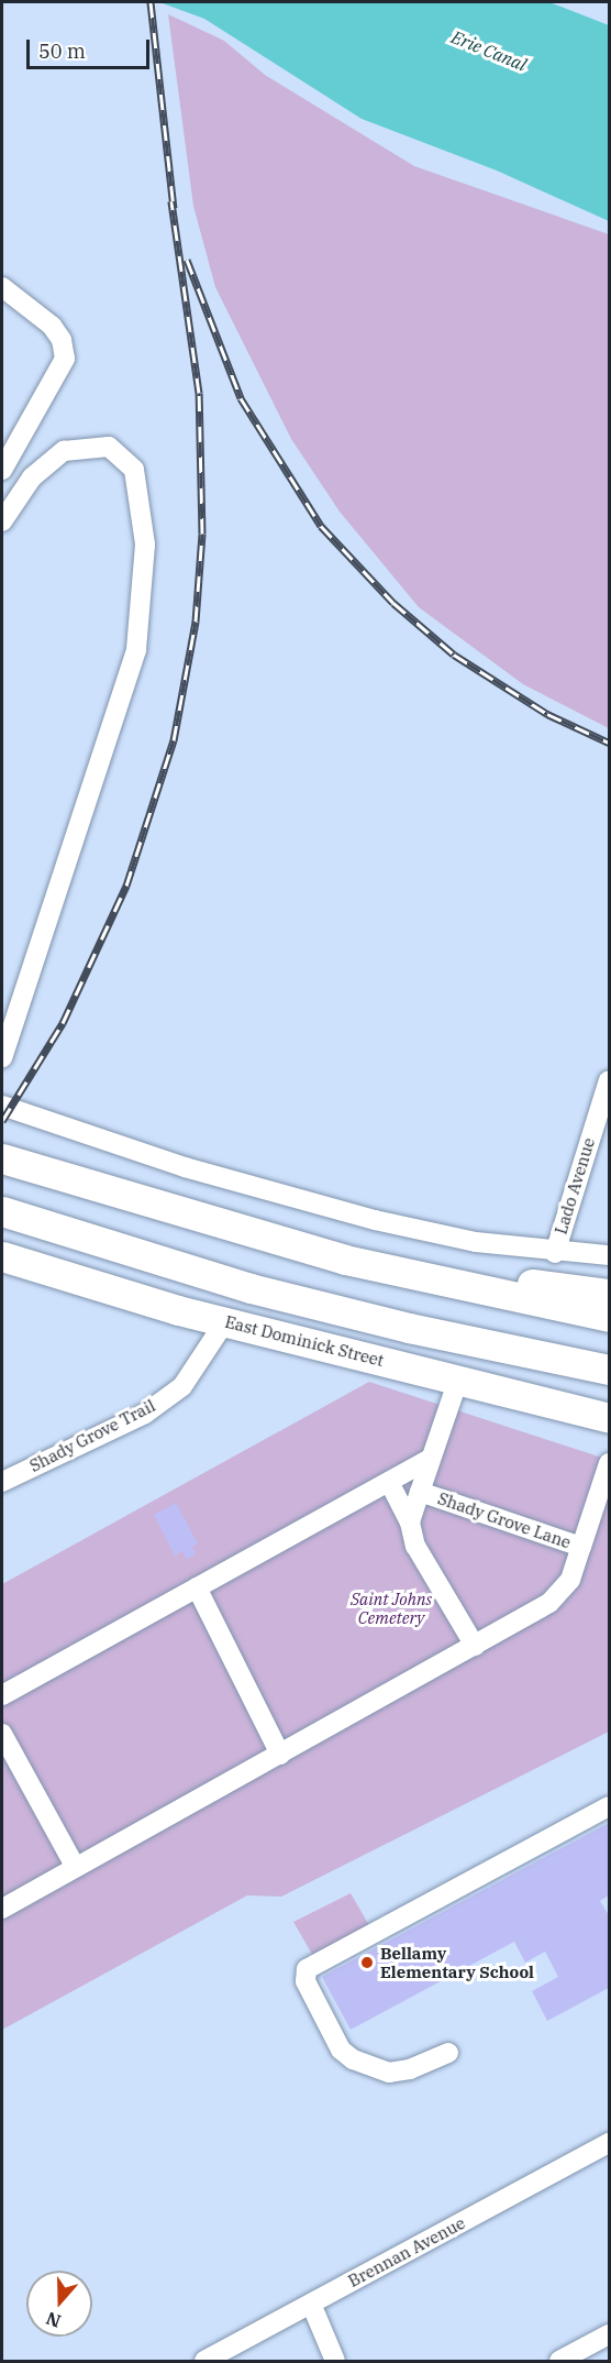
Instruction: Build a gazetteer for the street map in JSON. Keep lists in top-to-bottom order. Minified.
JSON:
{"streets":{"highway":["East Dominick Street"],"street":["Lado Avenue","Shady Grove Trail","Shady Grove Lane","Brennan Avenue"]},"crossings":[["East Dominick Street","Shady Grove Trail"],["East Dominick Street","Shady Grove Lane"]],"water":["Erie Canal"],"parks":["Saint Johns Cemetery"],"places":["Bellamy Elementary School"],"scale_bar":"50 m","north":"bottom"}
